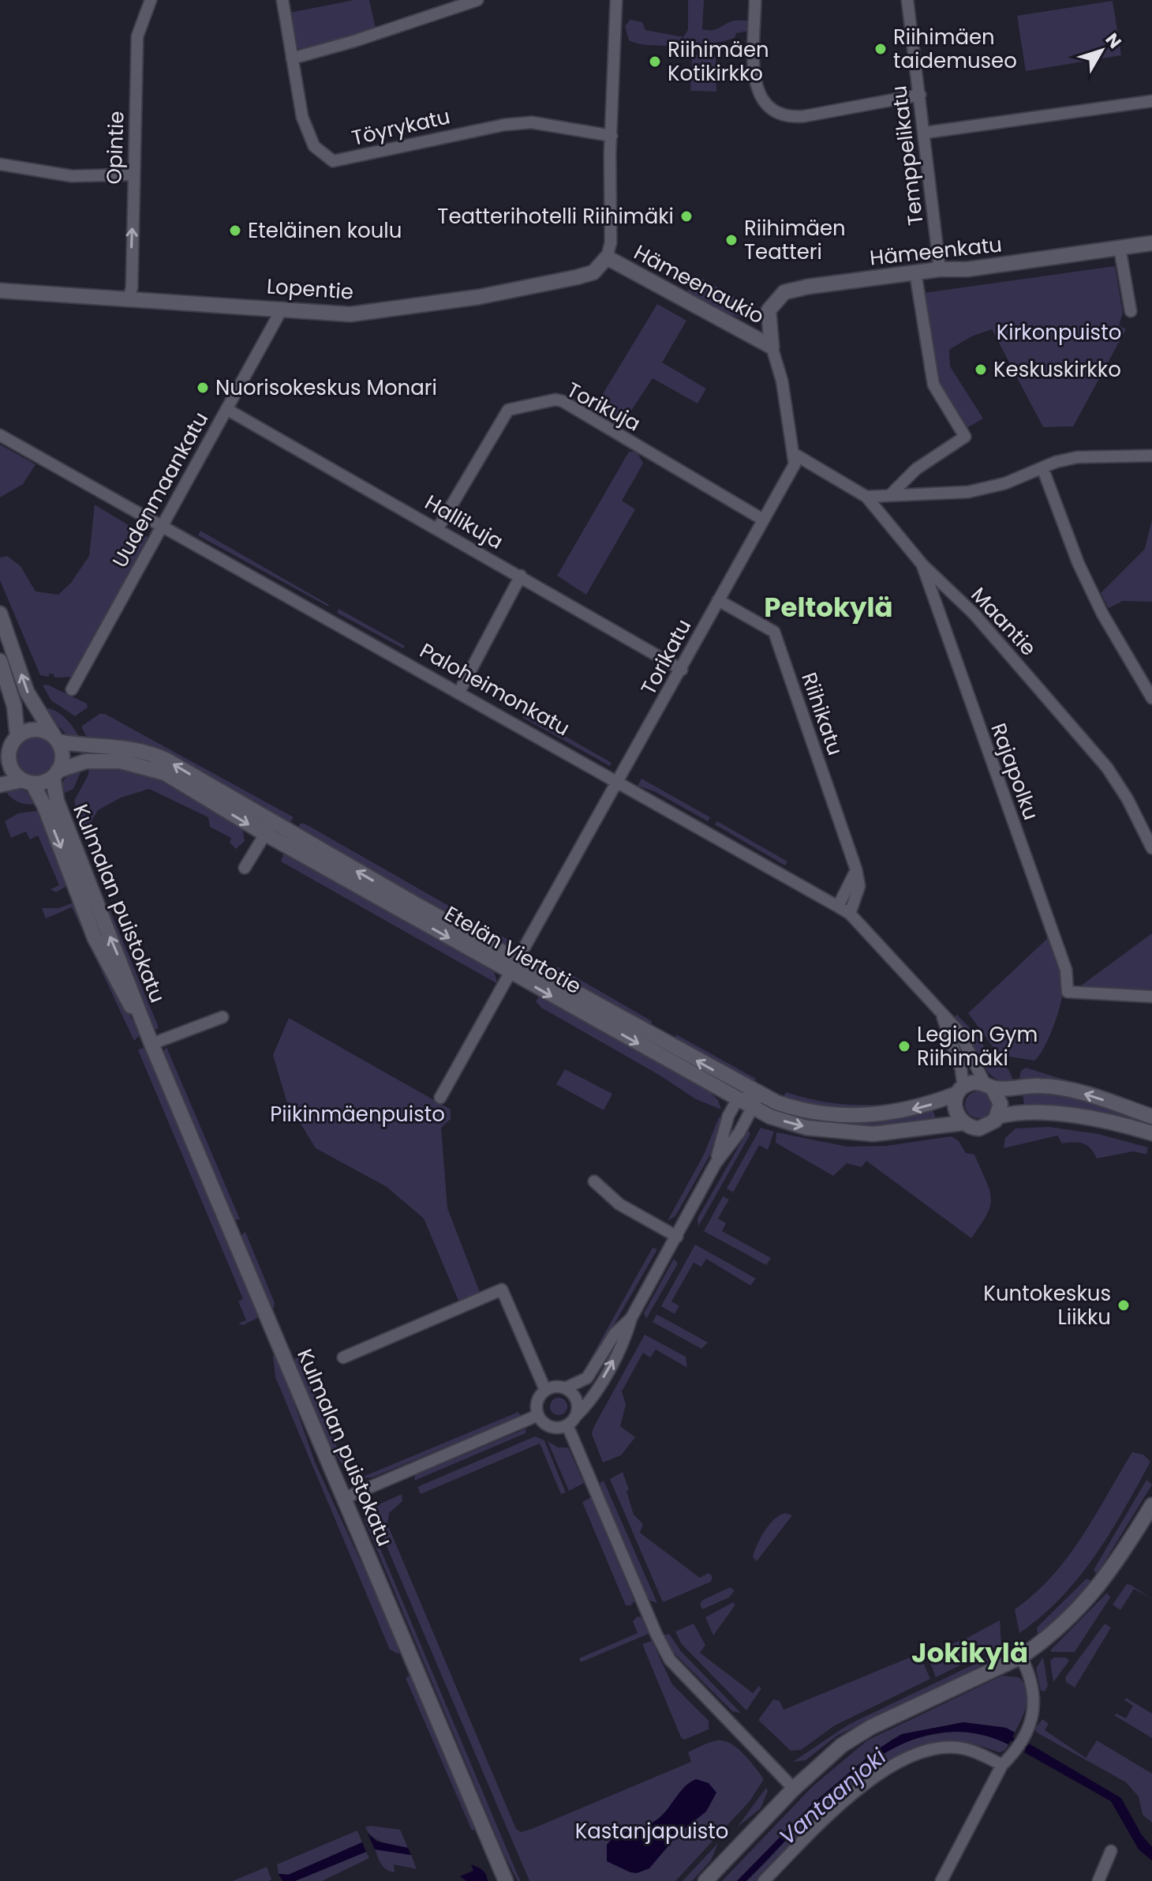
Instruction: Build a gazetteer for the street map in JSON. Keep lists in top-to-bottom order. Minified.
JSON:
{"streets":{"street":["Töyrykatu","Opintie","Temppelikatu","Hämeenkatu","Hämeenaukio","Lopentie","Torikuja","Uudenmaankatu","Hallikuja","Maantie","Torikatu","Paloheimonkatu","Riihikatu","Rajapolku","Kulmalan puistokatu","Etelän Viertotie"]},"crossings":[["Opintie","Lopentie"],["Temppelikatu","Hämeenkatu"],["Hämeenkatu","Hämeenaukio"],["Hämeenkatu","Torikatu"],["Hämeenaukio","Lopentie"],["Hämeenaukio","Torikatu"],["Lopentie","Uudenmaankatu"],["Torikuja","Hallikuja"],["Torikuja","Torikatu"],["Uudenmaankatu","Hallikuja"],["Uudenmaankatu","Paloheimonkatu"],["Hallikuja","Torikatu"],["Maantie","Torikatu"],["Maantie","Rajapolku"],["Torikatu","Paloheimonkatu"],["Torikatu","Riihikatu"],["Torikatu","Etelän Viertotie"],["Paloheimonkatu","Riihikatu"],["Paloheimonkatu","Etelän Viertotie"],["Kulmalan puistokatu","Etelän Viertotie"]],"one_way":["Opintie"],"districts":["Peltokylä","Jokikylä"],"water":["Vantaanjoki"],"parks":["Kirkonpuisto","Piikinmäenpuisto","Kastanjapuisto"],"places":["Riihimäen taidemuseo","Riihimäen Kotikirkko","Teatterihotelli Riihimäki","Eteläinen koulu","Riihimäen Teatteri","Keskuskirkko","Nuorisokeskus Monari","Legion Gym Riihimäki","Kuntokeskus Liikku"],"north":"top right"}
